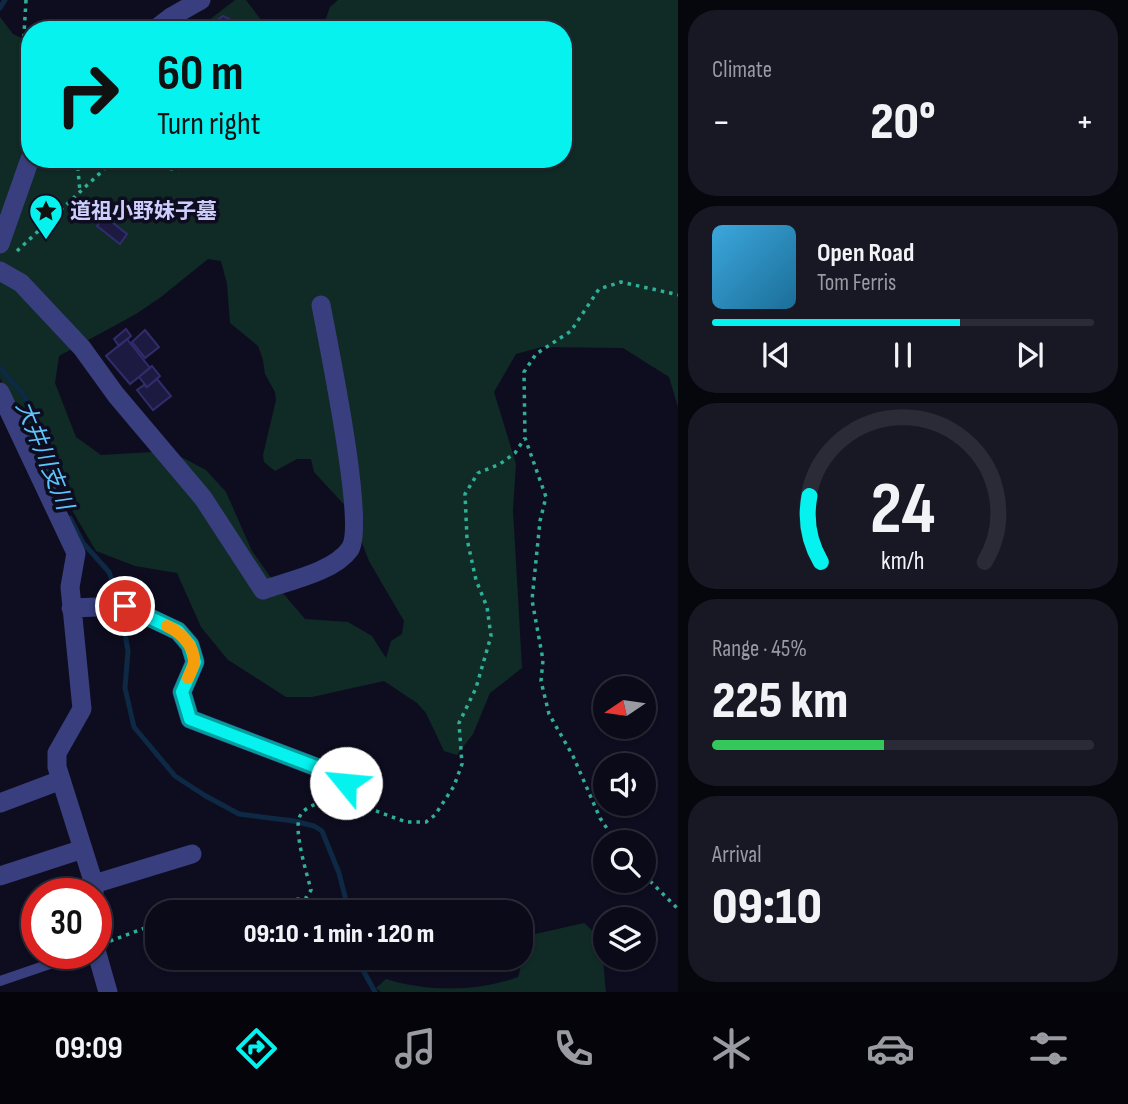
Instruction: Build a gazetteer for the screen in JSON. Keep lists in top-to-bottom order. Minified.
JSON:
{"water":["大井川支川"],"places":{"place":["道祖小野妹子墓"]},"north":"left","page":{"tile":["Climate",["Range · 45%","225 km"],["Arrival","09:10"]],"turn":["60 m","Turn right"],"heat":["−","20°","+"],"song":["Open Road","Tom Ferris"],"limit":"30","trip":"09:10 · 1 min · 120 m","tabs":"09:09","gauge":["24","km/h"]}}
